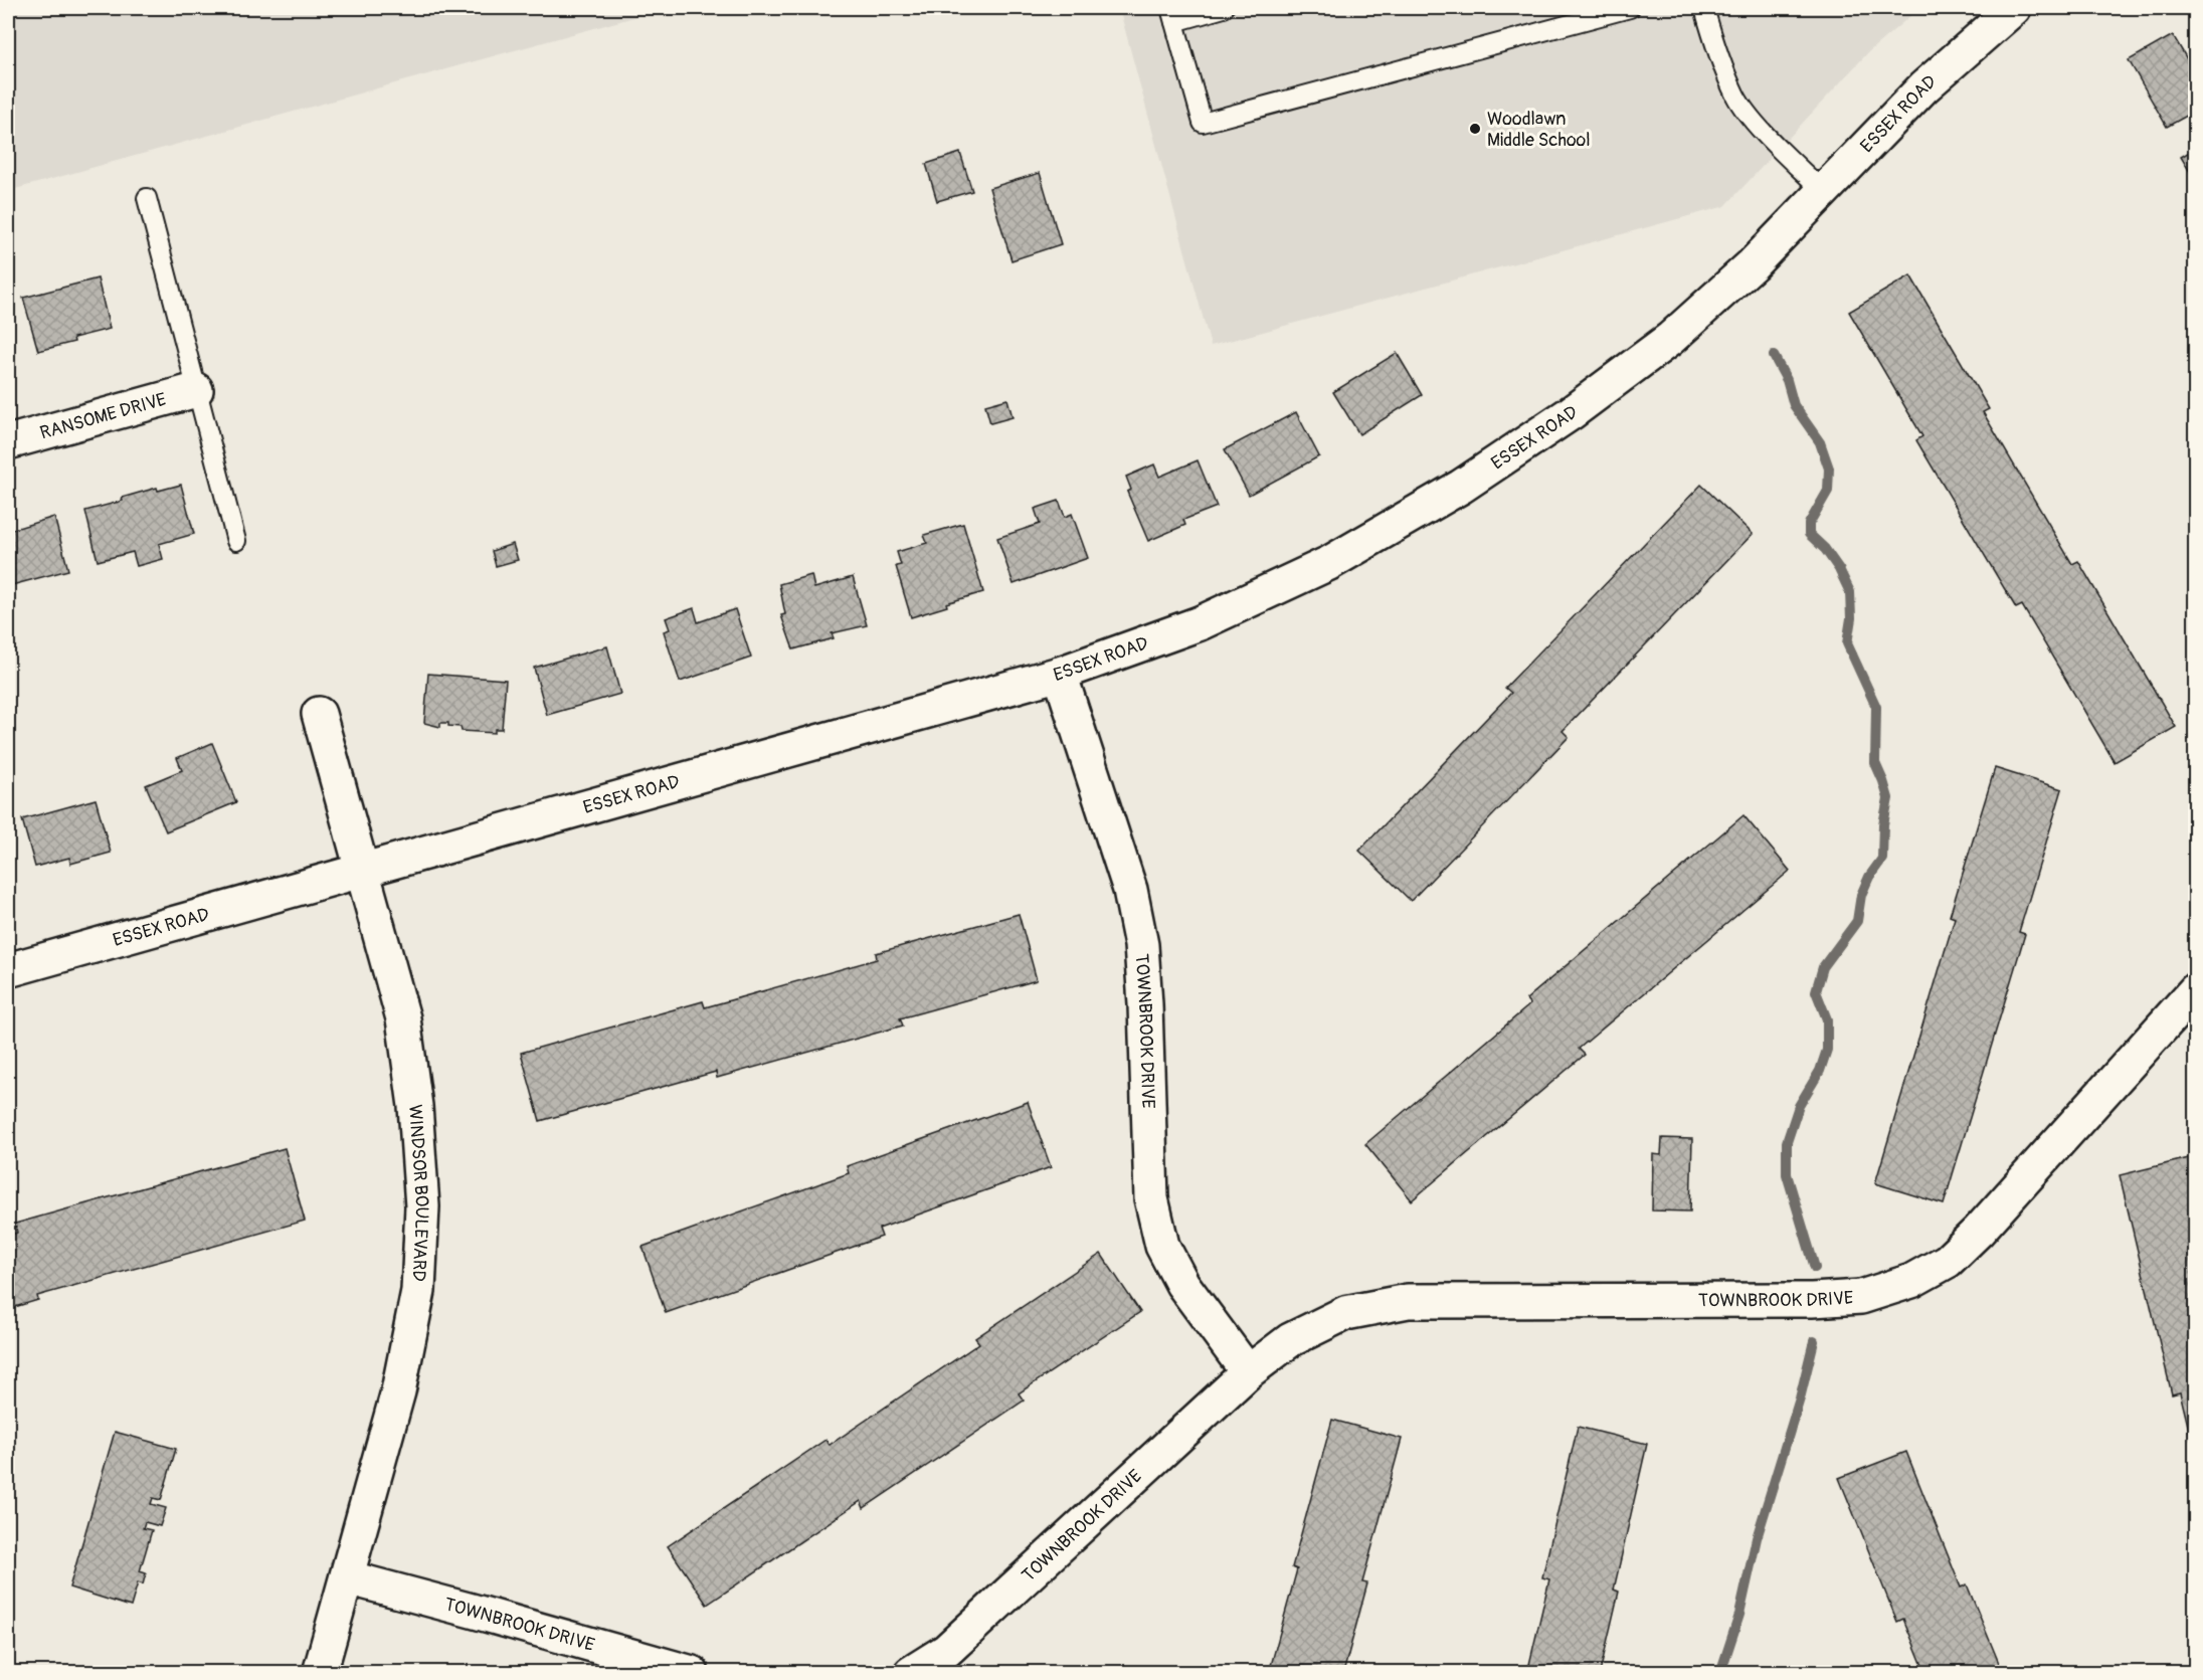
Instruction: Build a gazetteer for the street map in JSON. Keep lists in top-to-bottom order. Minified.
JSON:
{"streets":{"street":["ESSEX ROAD","RANSOME DRIVE","TOWNBROOK DRIVE","WINDSOR BOULEVARD"]},"crossings":[["ESSEX ROAD","TOWNBROOK DRIVE"],["ESSEX ROAD","WINDSOR BOULEVARD"],["TOWNBROOK DRIVE","WINDSOR BOULEVARD"]],"places":["Woodlawn Middle School"]}
